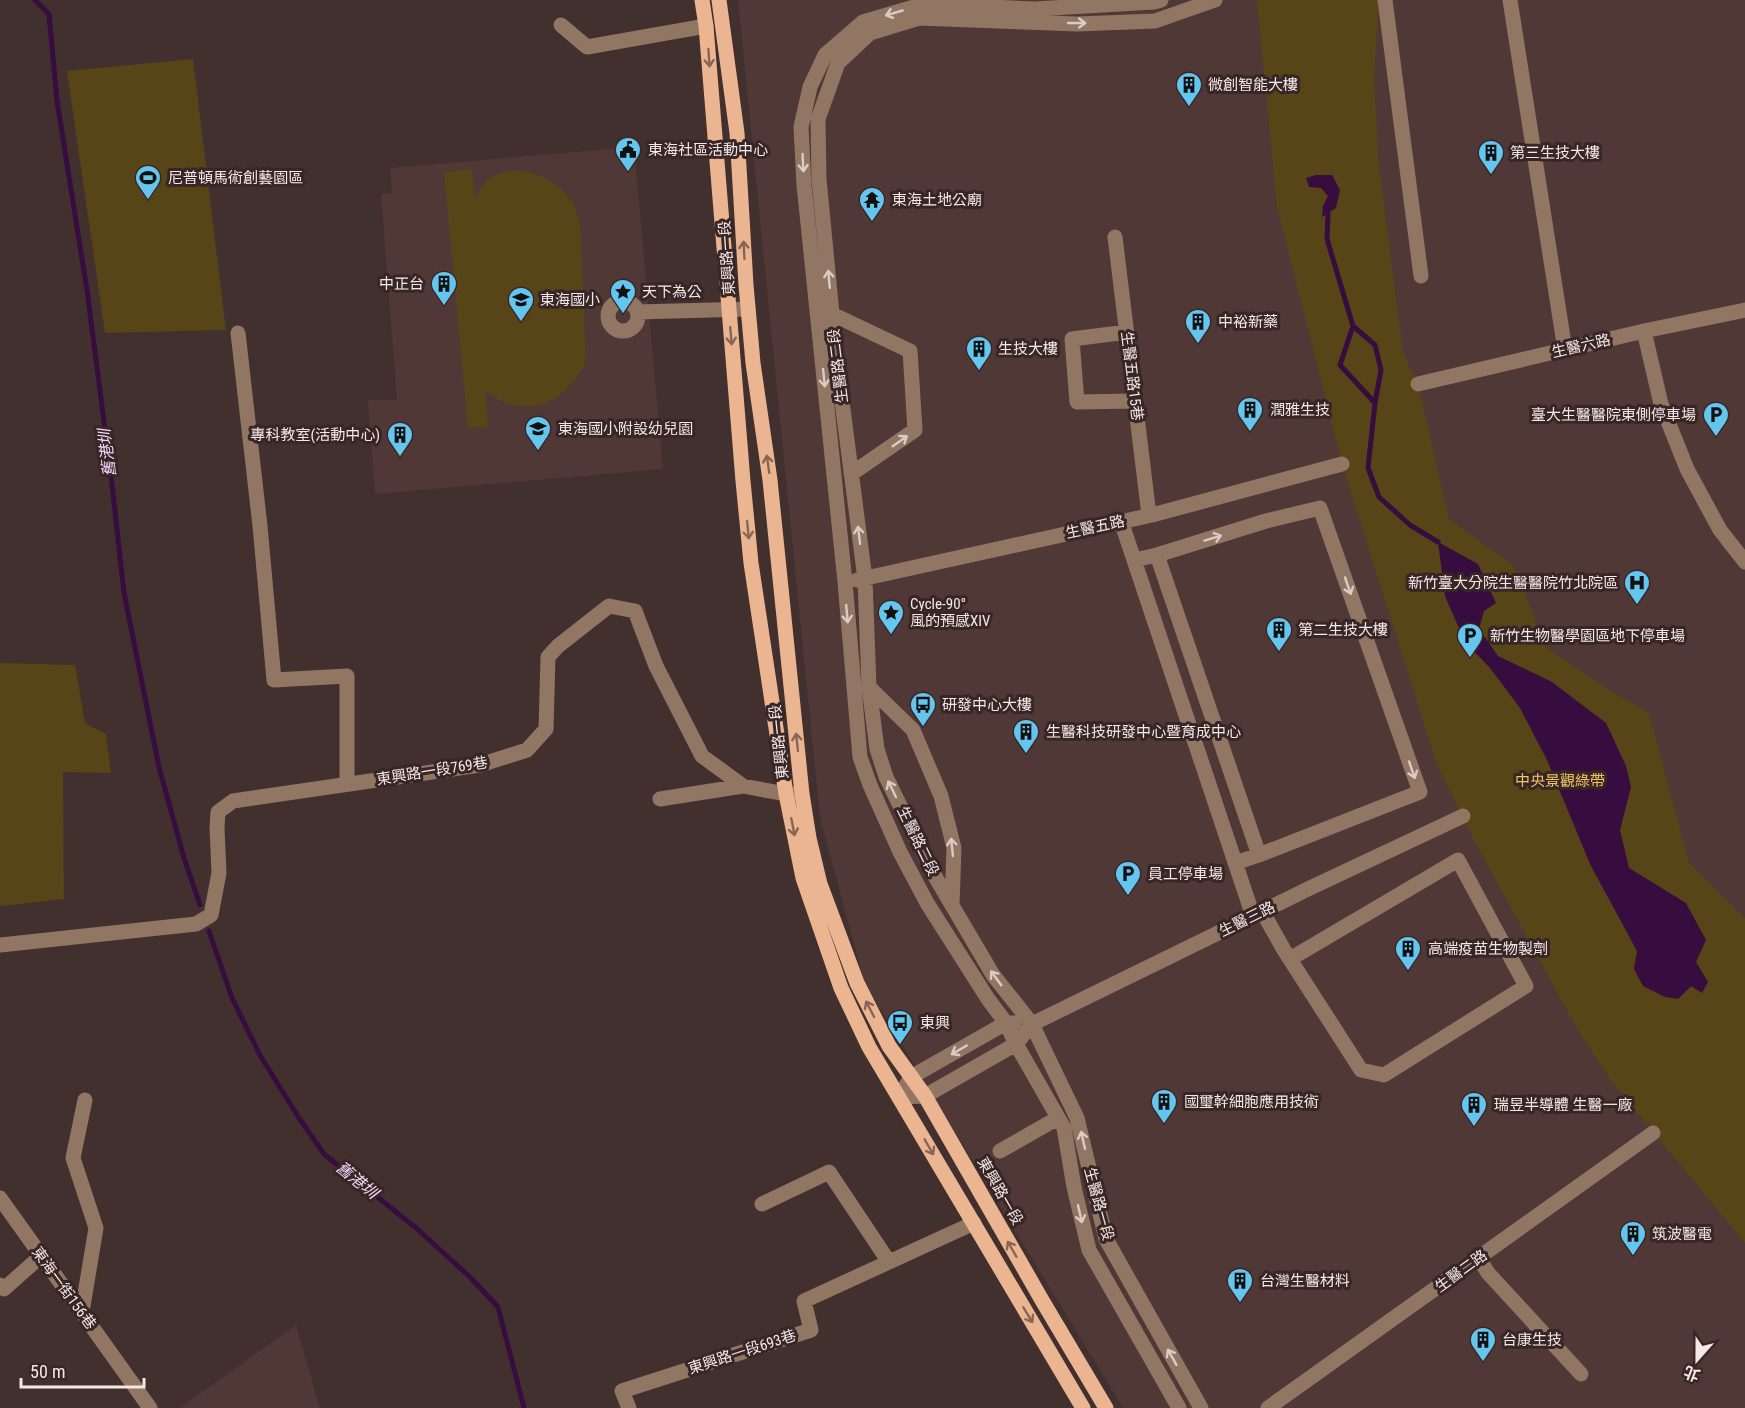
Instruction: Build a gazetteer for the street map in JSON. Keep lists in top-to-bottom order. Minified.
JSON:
{"streets":{"main road":["東興路一段"],"street":["生醫六路","生醫路二段","生醫五路15巷","生醫五路","東興路一段769巷","生醫三路","生醫路一段","生醫二路","東海一街156巷","東興路一段693巷"]},"crossings":[["東興路一段","東興路一段769巷"],["東興路一段","東興路一段693巷"],["生醫路二段","生醫五路"],["生醫路二段","生醫三路"],["生醫路二段","生醫路一段"],["生醫五路15巷","生醫五路"],["生醫三路","生醫路一段"]],"water":["舊港圳"],"parks":["中央景觀綠帶"],"places":{"building":["微創智能大樓","第三生技大樓","中正台","中裕新藥","生技大樓","潤雅生技","專科教室(活動中心)","第二生技大樓","生醫科技研發中心暨育成中心","高端疫苗生物製劑","國璽幹細胞應用技術","瑞昱半導體 生醫一廠","筑波醫電","台灣生醫材料","台康生技"],"public building":["東海社區活動中心"],"sports":["尼普頓馬術創藝園區"],"temple":["東海土地公廟"],"place":["天下為公","Cycle-90° 風的預感XIV"],"school or university":["東海國小","東海國小附設幼兒園"],"parking":["臺大生醫醫院東側停車場","新竹生物醫學園區地下停車場","員工停車場"],"hospital":["新竹臺大分院生醫醫院竹北院區"],"bus stop":["研發中心大樓","東興"]},"scale_bar":"50 m","north":"bottom"}
